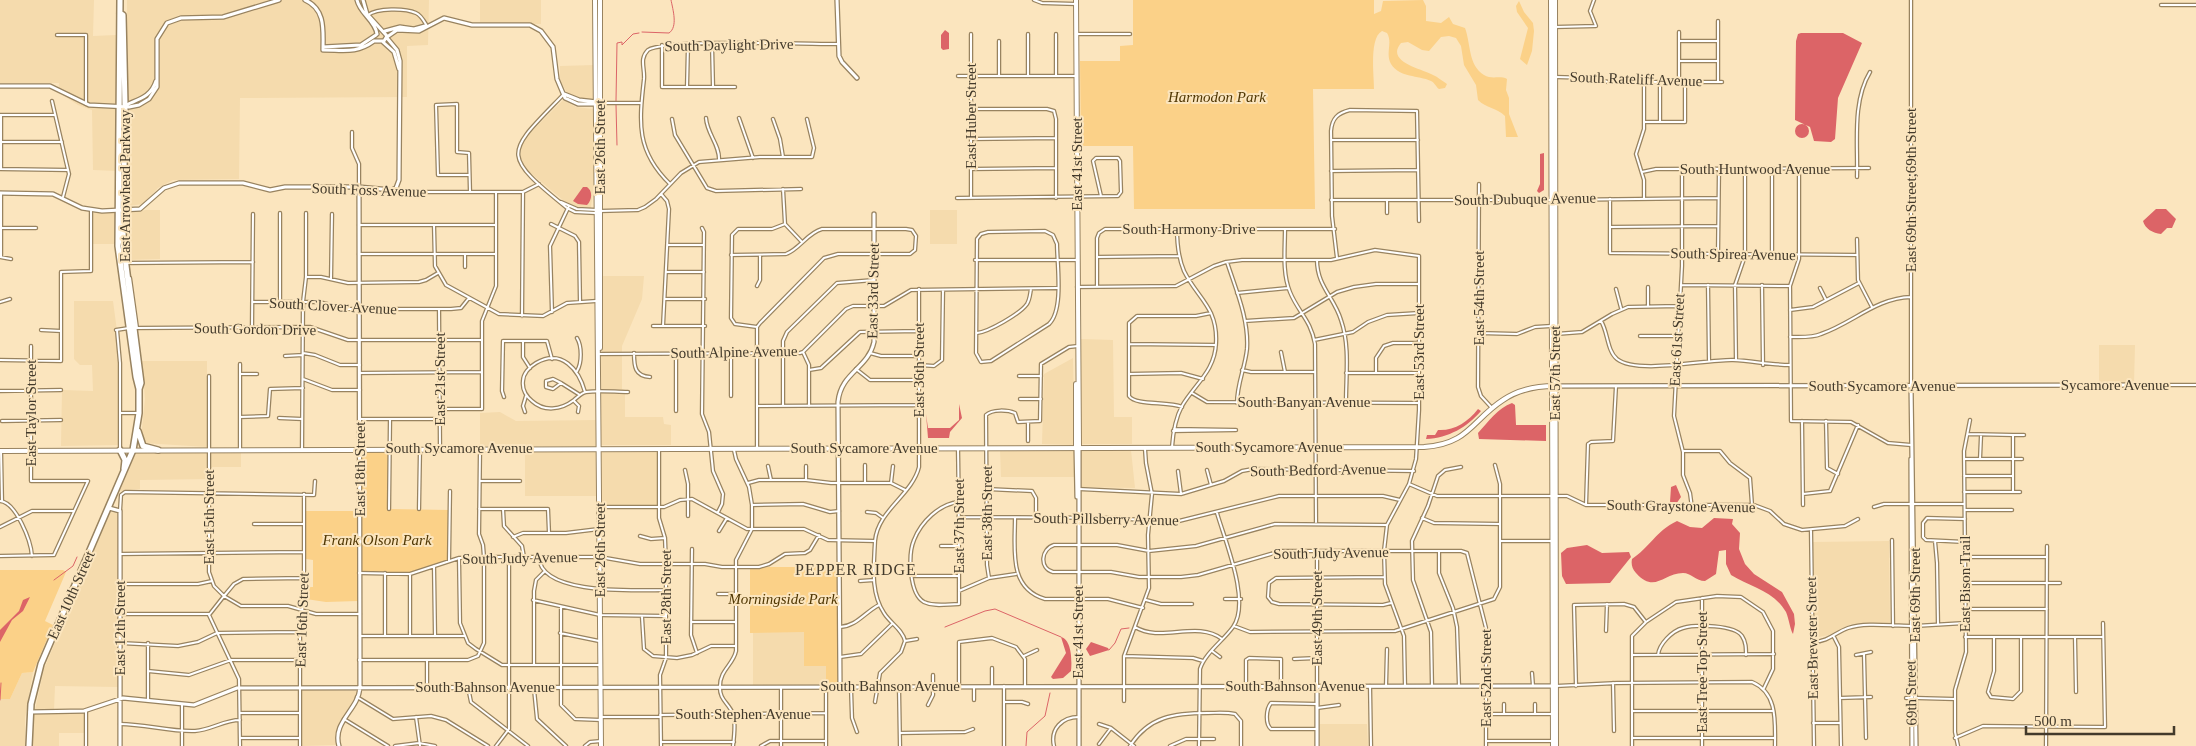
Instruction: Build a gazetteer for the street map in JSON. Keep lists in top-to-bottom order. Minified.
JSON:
{"streets":{"main road":["East 26th Street","East 41st Street","East Arrowhead Parkway","East 57th Street","South Sycamore Avenue","East 10th Street"],"street":["South Daylight Drive","South Rateliff Avenue","East Huber Street","South Huntwood Avenue","South Foss Avenue","East 69th Street;69th Street","South Dubuque Avenue","South Harmony Drive","South Spirea Avenue","East 33rd Street","East 54th Street","South Clover Avenue","South Gordon Drive","East 61st Street","South Alpine Avenue","East 53rd Street","East 36th Street","East 21st Street","Sycamore Avenue","South Banyan Avenue","East Taylor Street","East 18th Street","South Bedford Avenue","South Graystone Avenue","East 38th Street","East 15th Street","South Pillsberry Avenue","East 37th Street","South Judy Avenue","East Bison Trail","East 69th Street","East 28th Street","East 49th Street","East 16th Street","East 12th Street","East Brewster Street","East Tree Top Street","East 52nd Street","South Bahnson Avenue","69th Street","South Stephen Avenue"]},"crossings":[["South Rateliff Avenue","East 57th Street"],["East 26th Street","South Alpine Avenue"],["East 26th Street","South Sycamore Avenue"],["East 26th Street","South Judy Avenue"],["East 26th Street","South Bahnson Avenue"],["East 26th Street","South Stephen Avenue"],["East 41st Street","South Sycamore Avenue"],["East 41st Street","South Bedford Avenue"],["East 41st Street","South Pillsberry Avenue"],["East 41st Street","South Judy Avenue"],["East 41st Street","South Bahnson Avenue"],["South Huntwood Avenue","East 61st Street"],["East Arrowhead Parkway","South Foss Avenue"],["East Arrowhead Parkway","South Gordon Drive"],["East Arrowhead Parkway","South Sycamore Avenue"],["East Arrowhead Parkway","East 10th Street"],["South Foss Avenue","East 18th Street"],["East 69th Street;69th Street","South Sycamore Avenue"],["East 69th Street;69th Street","East 69th Street"],["South Dubuque Avenue","East 54th Street"],["South Dubuque Avenue","East 61st Street"],["South Dubuque Avenue","East 57th Street"],["South Spirea Avenue","East 61st Street"],["East 33rd Street","South Alpine Avenue"],["East 33rd Street","South Sycamore Avenue"],["East 33rd Street","South Bahnson Avenue"],["East 54th Street","South Sycamore Avenue"],["South Clover Avenue","East 21st Street"],["South Clover Avenue","East 18th Street"],["South Gordon Drive","East 21st Street"],["South Gordon Drive","East 18th Street"],["East 61st Street","South Sycamore Avenue"],["East 61st Street","South Graystone Avenue"],["South Alpine Avenue","East 36th Street"],["East 53rd Street","South Sycamore Avenue"],["East 53rd Street","South Banyan Avenue"],["East 53rd Street","South Bedford Avenue"],["East 53rd Street","South Graystone Avenue"],["East 53rd Street","South Pillsberry Avenue"],["East 53rd Street","South Judy Avenue"],["East 53rd Street","South Bahnson Avenue"],["East 36th Street","South Sycamore Avenue"],["East 57th Street","South Sycamore Avenue"],["East 57th Street","South Graystone Avenue"],["East 57th Street","South Bahnson Avenue"],["East 21st Street","South Sycamore Avenue"],["Sycamore Avenue","South Sycamore Avenue"],["South Sycamore Avenue","East 18th Street"],["South Sycamore Avenue","East 38th Street"],["South Sycamore Avenue","East 15th Street"],["South Sycamore Avenue","East 37th Street"],["South Sycamore Avenue","East 10th Street"],["South Sycamore Avenue","East 69th Street"],["South Sycamore Avenue","East 28th Street"],["East 18th Street","South Judy Avenue"],["East 18th Street","South Bahnson Avenue"],["South Graystone Avenue","East Brewster Street"],["East 38th Street","South Pillsberry Avenue"],["East 15th Street","East 12th Street"],["South Pillsberry Avenue","East 37th Street"],["South Judy Avenue","East 28th Street"],["South Judy Avenue","East 49th Street"],["South Judy Avenue","East 52nd Street"],["East 10th Street","South Bahnson Avenue"],["East 69th Street","69th Street"],["East 28th Street","South Bahnson Avenue"],["East 28th Street","South Stephen Avenue"],["East 49th Street","South Bahnson Avenue"],["East 16th Street","South Bahnson Avenue"],["East 12th Street","South Bahnson Avenue"],["East Tree Top Street","South Bahnson Avenue"],["East 52nd Street","South Bahnson Avenue"],["South Bahnson Avenue","South Stephen Avenue"]],"districts":["PEPPER RIDGE"],"parks":["Harmodon Park","Frank Olson Park","Morningside Park"],"scale_bar":"500 m"}
